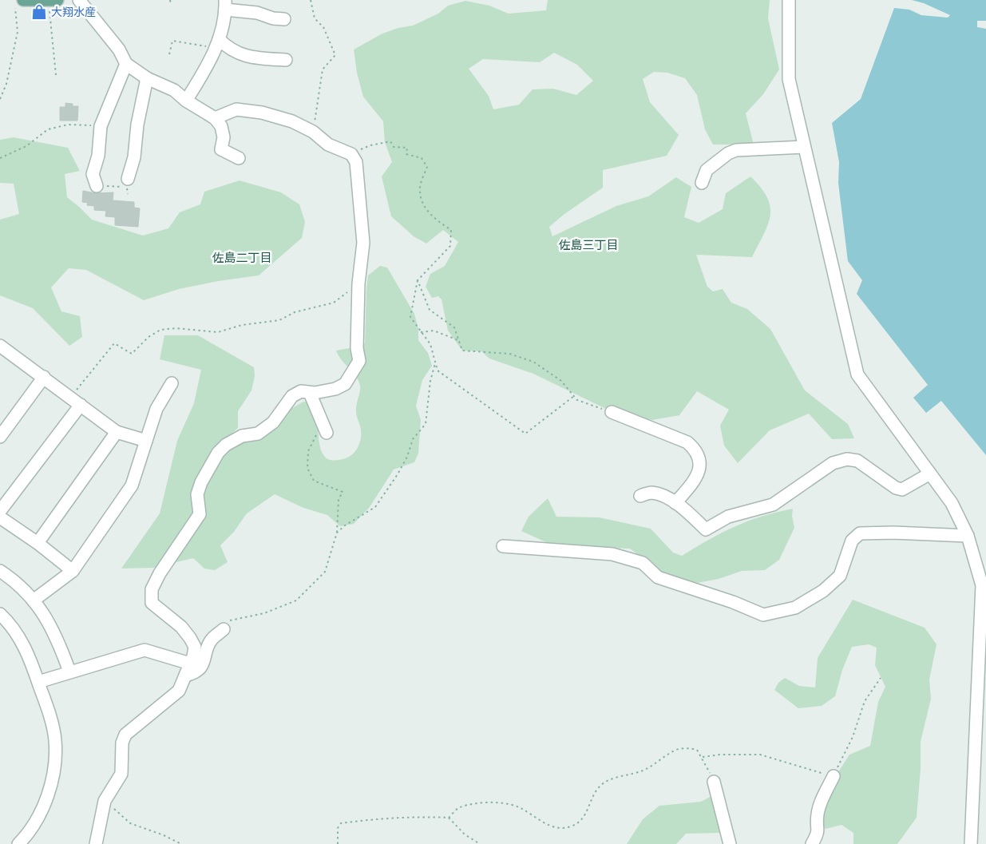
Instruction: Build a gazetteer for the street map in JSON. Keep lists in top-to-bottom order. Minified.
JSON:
{"districts":["佐島三丁目","佐島二丁目"],"places":{"shop":["大翔水産"]}}
